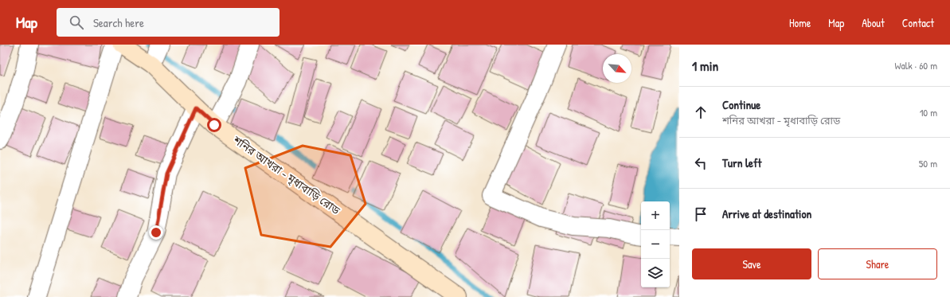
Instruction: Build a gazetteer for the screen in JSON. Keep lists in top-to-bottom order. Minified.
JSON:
{"streets":{"main road":["শনির আখরা - মৃধাবাড়ি রোড"]},"north":"bottom right","page":{"header":"Map","search":"Search here","nav":["Home","Map","About","Contact"],"heading":["1 min","Walk · 60 m"],"list":[["Continue","শনির আখরা - মৃধাবাড়ি রোড","10 m"],["Turn left","50 m"],"Arrive at destination"],"map_buttons":["+","−"],"buttons":["Save","Share"]}}
